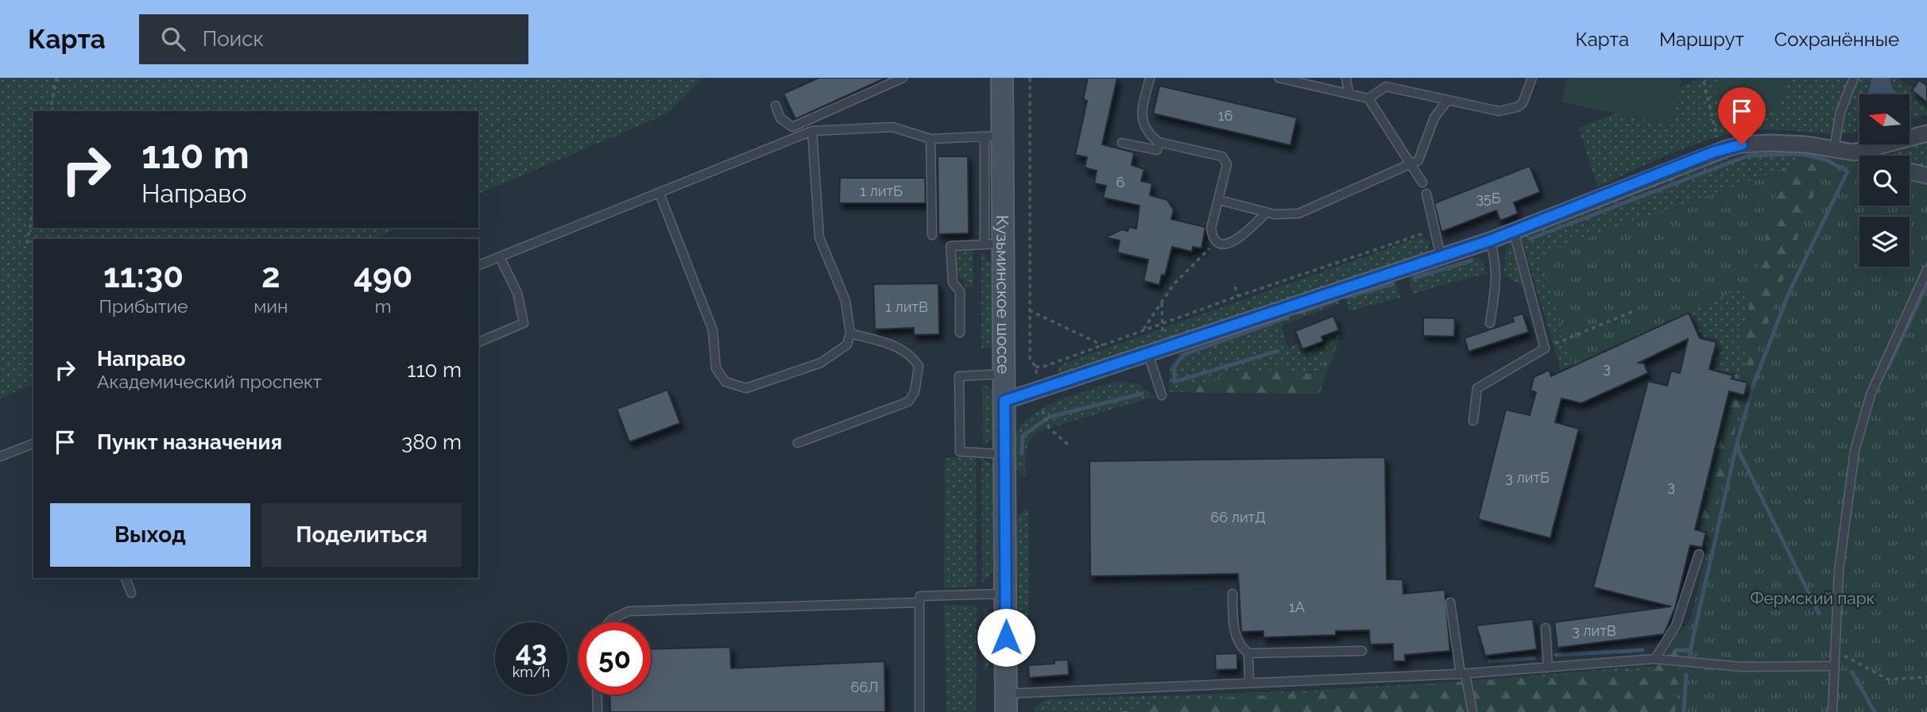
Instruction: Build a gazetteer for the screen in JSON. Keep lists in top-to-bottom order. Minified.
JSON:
{"streets":{"main road":["Кузьминское шоссе"]},"parks":["Фермский парк"],"house_numbers":["16","6","1 литБ","35Б","1 литВ","3","3 литБ","3","66 литД","1А","3 литВ","66Л"],"north":"left","page":{"header":"Карта","search":"Поиск","nav":["Карта","Маршрут","Сохранённые"],"turn":["110 m","Направо"],"eta":["11:30","Прибытие","2","мин","490","m"],"list":[{"name":"Направо","note":"Академический проспект","value":"110 m"},{"name":"Пункт назначения","value":"380 m"}],"buttons":["Выход","Поделиться"],"speed":"43 km/h","limit":"50"}}
